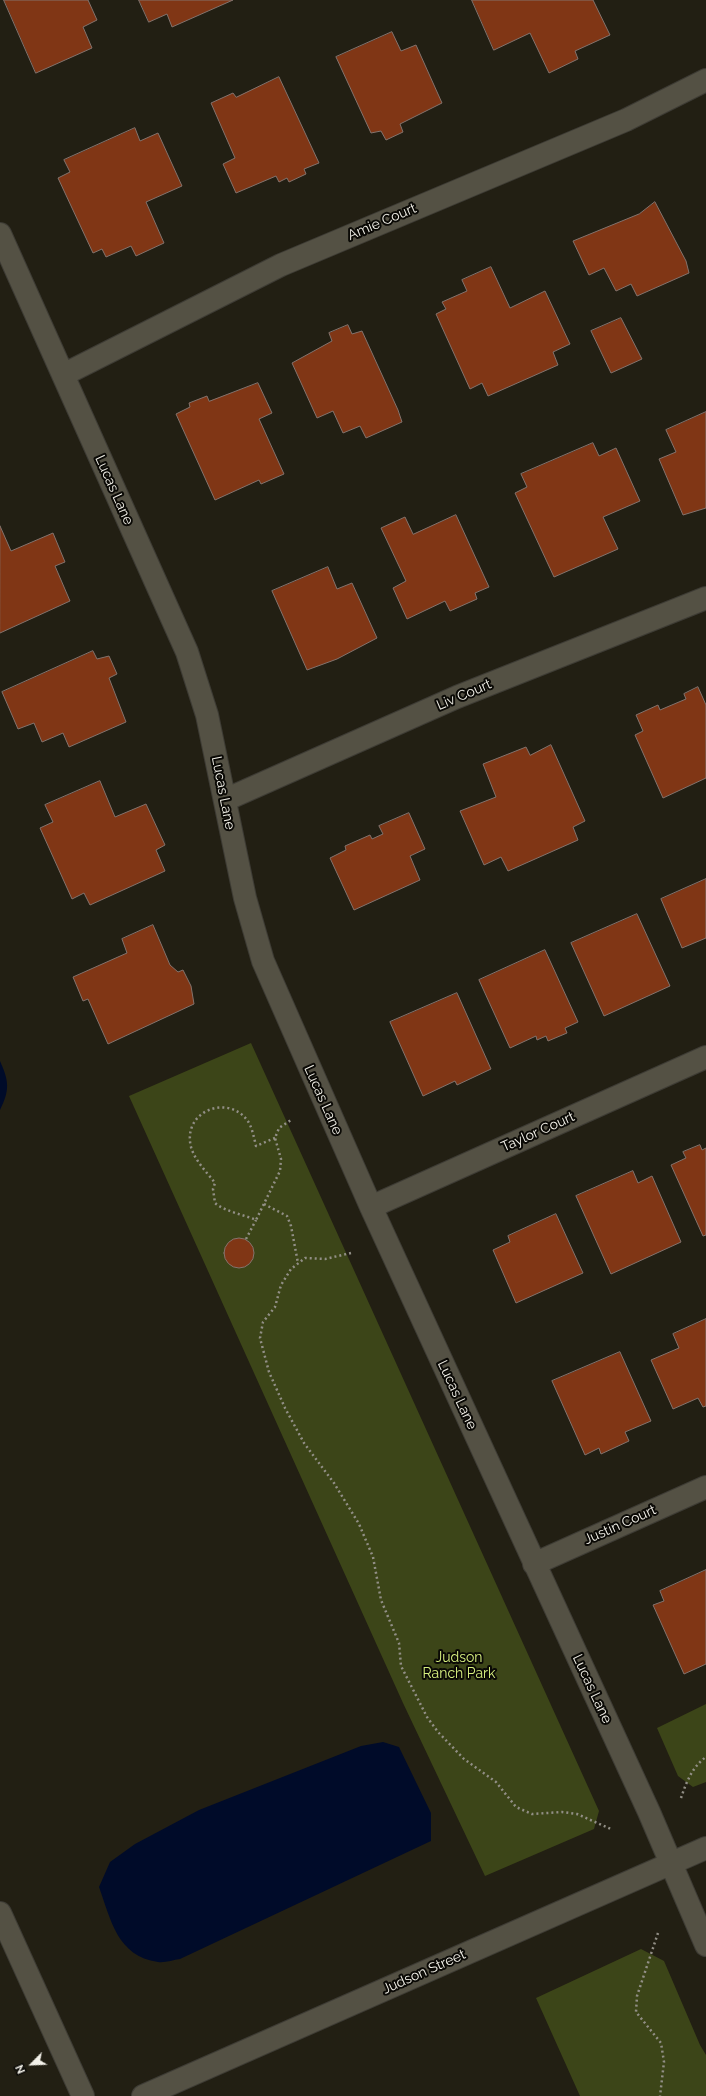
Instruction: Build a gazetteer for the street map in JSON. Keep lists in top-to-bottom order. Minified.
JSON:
{"streets":{"street":["Amie Court","Lucas Lane","Liv Court","Taylor Court","Justin Court","Judson Street"]},"crossings":[["Amie Court","Lucas Lane"],["Lucas Lane","Liv Court"],["Lucas Lane","Taylor Court"],["Lucas Lane","Justin Court"],["Lucas Lane","Judson Street"]],"parks":["Judson Ranch Park"],"north":"bottom left"}
